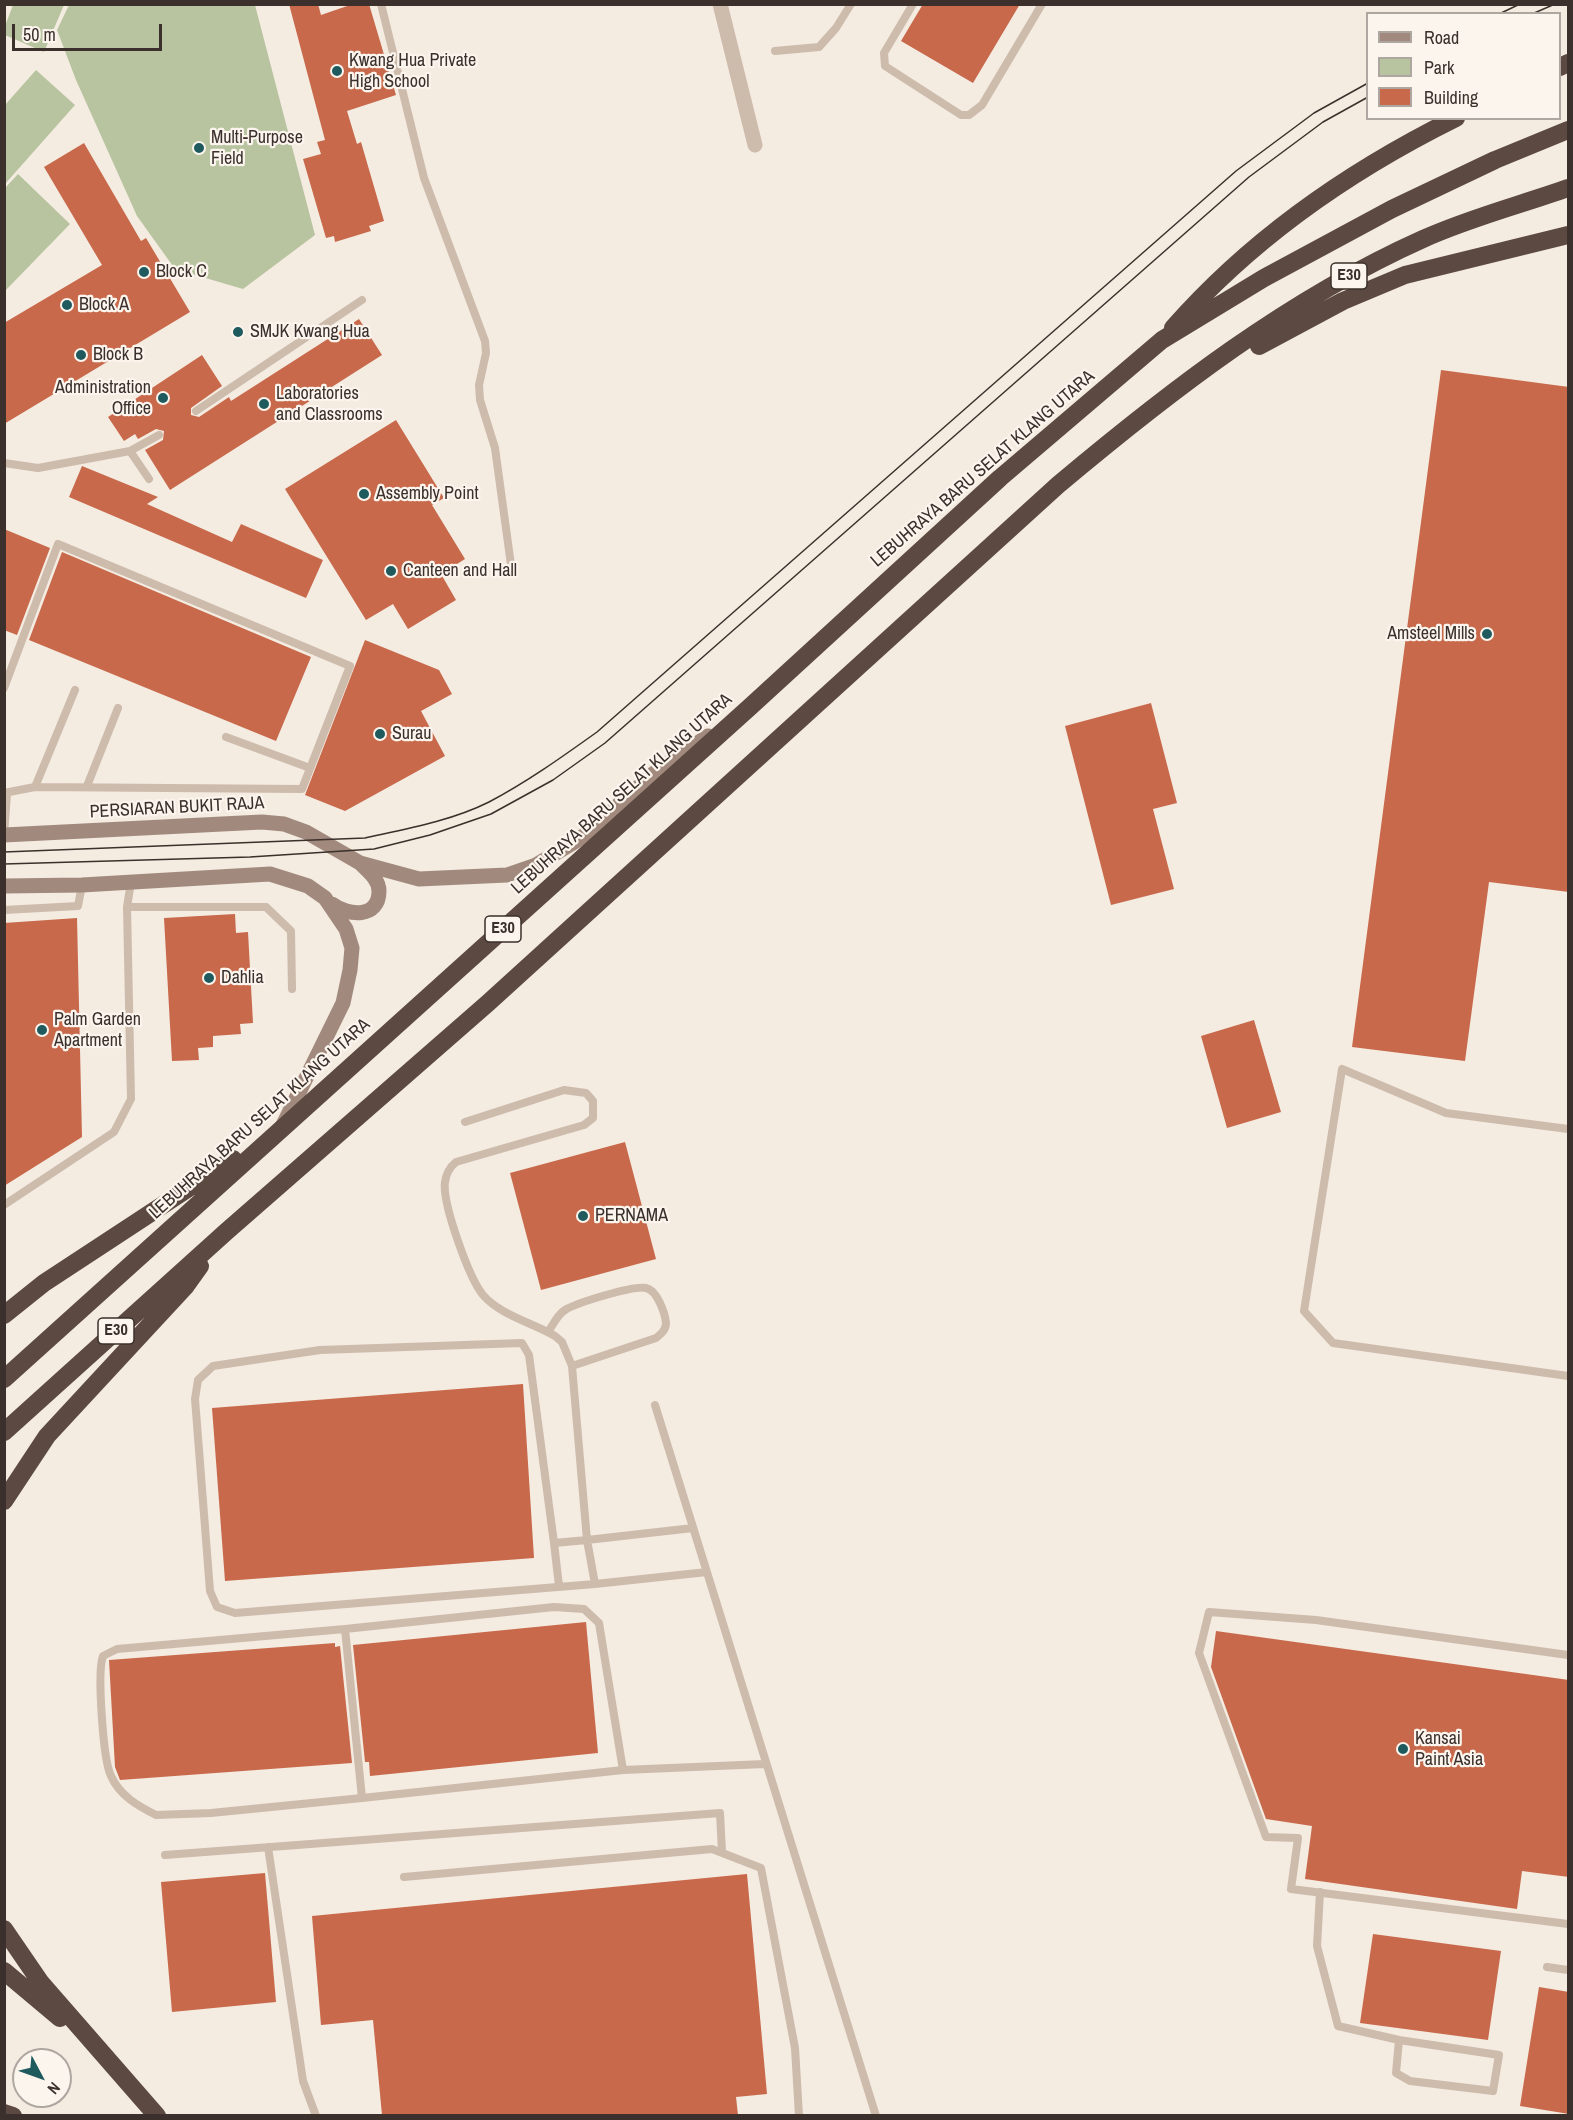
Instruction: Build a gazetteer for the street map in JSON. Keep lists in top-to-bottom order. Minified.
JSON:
{"streets":{"highway":["E30","LEBUHRAYA BARU SELAT KLANG UTARA"],"main road":["PERSIARAN BUKIT RAJA"]},"crossings":[["E30","LEBUHRAYA BARU SELAT KLANG UTARA"],["LEBUHRAYA BARU SELAT KLANG UTARA","PERSIARAN BUKIT RAJA"]],"places":["Kwang Hua Private High School","Multi-Purpose Field","Block C","Block A","SMJK Kwang Hua","Block B","Administration Office","Laboratories and Classrooms","Assembly Point","Canteen and Hall","Amsteel Mills","Surau","Dahlia","Palm Garden Apartment","PERNAMA","Kansai Paint Asia"],"legend":["Road","Park","Building"],"scale_bar":"50 m","north":"bottom right"}
